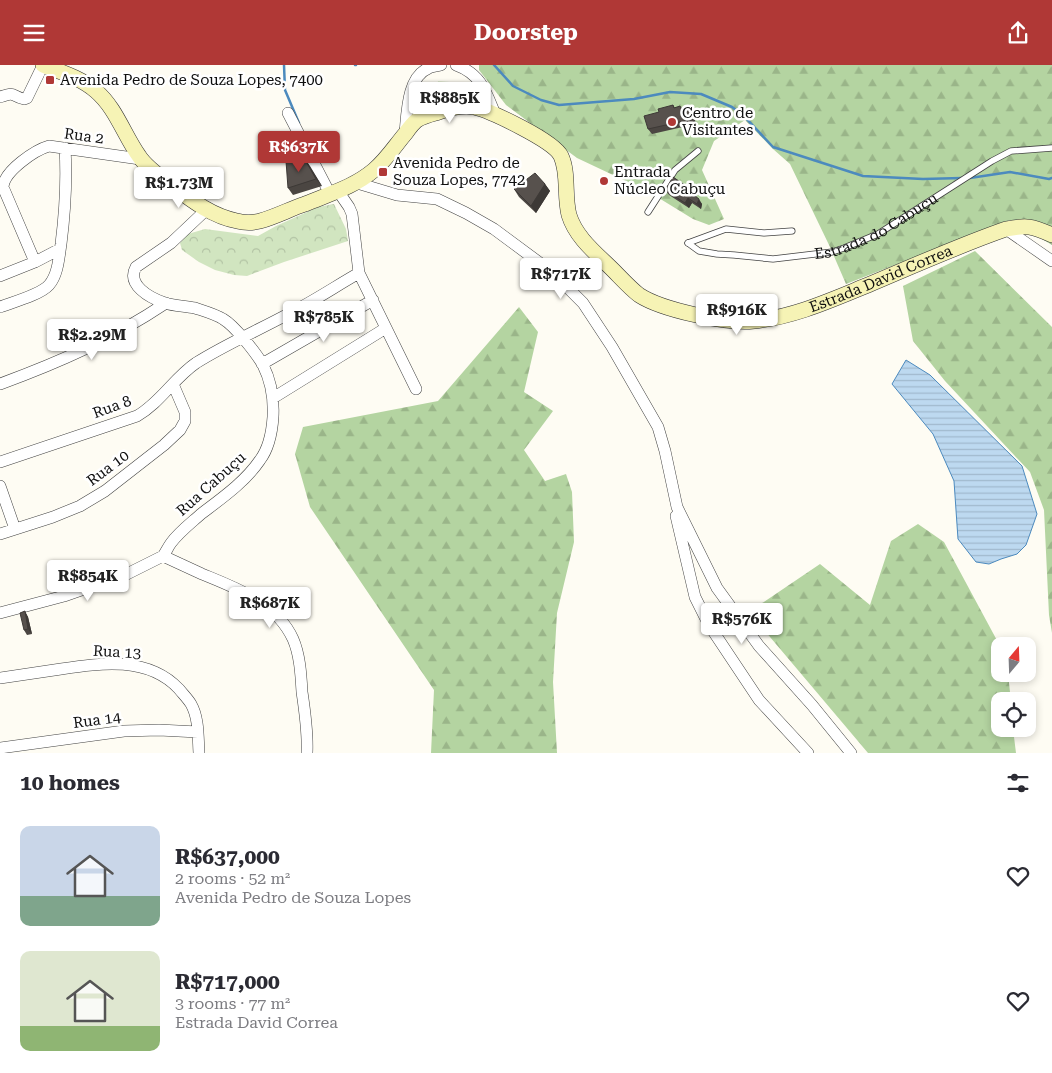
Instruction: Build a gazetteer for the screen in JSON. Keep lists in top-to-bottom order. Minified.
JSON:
{"streets":{"main road":["Estrada David Correa"],"street":["Rua 2","Rua 8","Rua 10","Rua Cabuçu","Rua 13","Rua 14"],"lane":["Estrada do Cabuçu"]},"crossings":[["Rua 8","Rua 10"],["Rua 8","Rua Cabuçu"],["Rua 13","Rua 14"]],"places":{"transit":["Avenida Pedro de Souza Lopes, 7400","Avenida Pedro de Souza Lopes, 7742"],"other":["Centro de Visitantes","Entrada Núcleo Cabuçu"]},"north":"top","page":{"header":"Doorstep","price":["R$885K","R$637K","R$1.73M","R$717K","R$916K","R$785K","R$2.29M","R$854K","R$687K","R$576K"],"heading":"10 homes","list":[{"name":"R$637,000","note":"2 rooms · 52 m² · Avenida Pedro de Souza Lopes"},{"name":"R$717,000","note":"3 rooms · 77 m² · Estrada David Correa"}]}}
